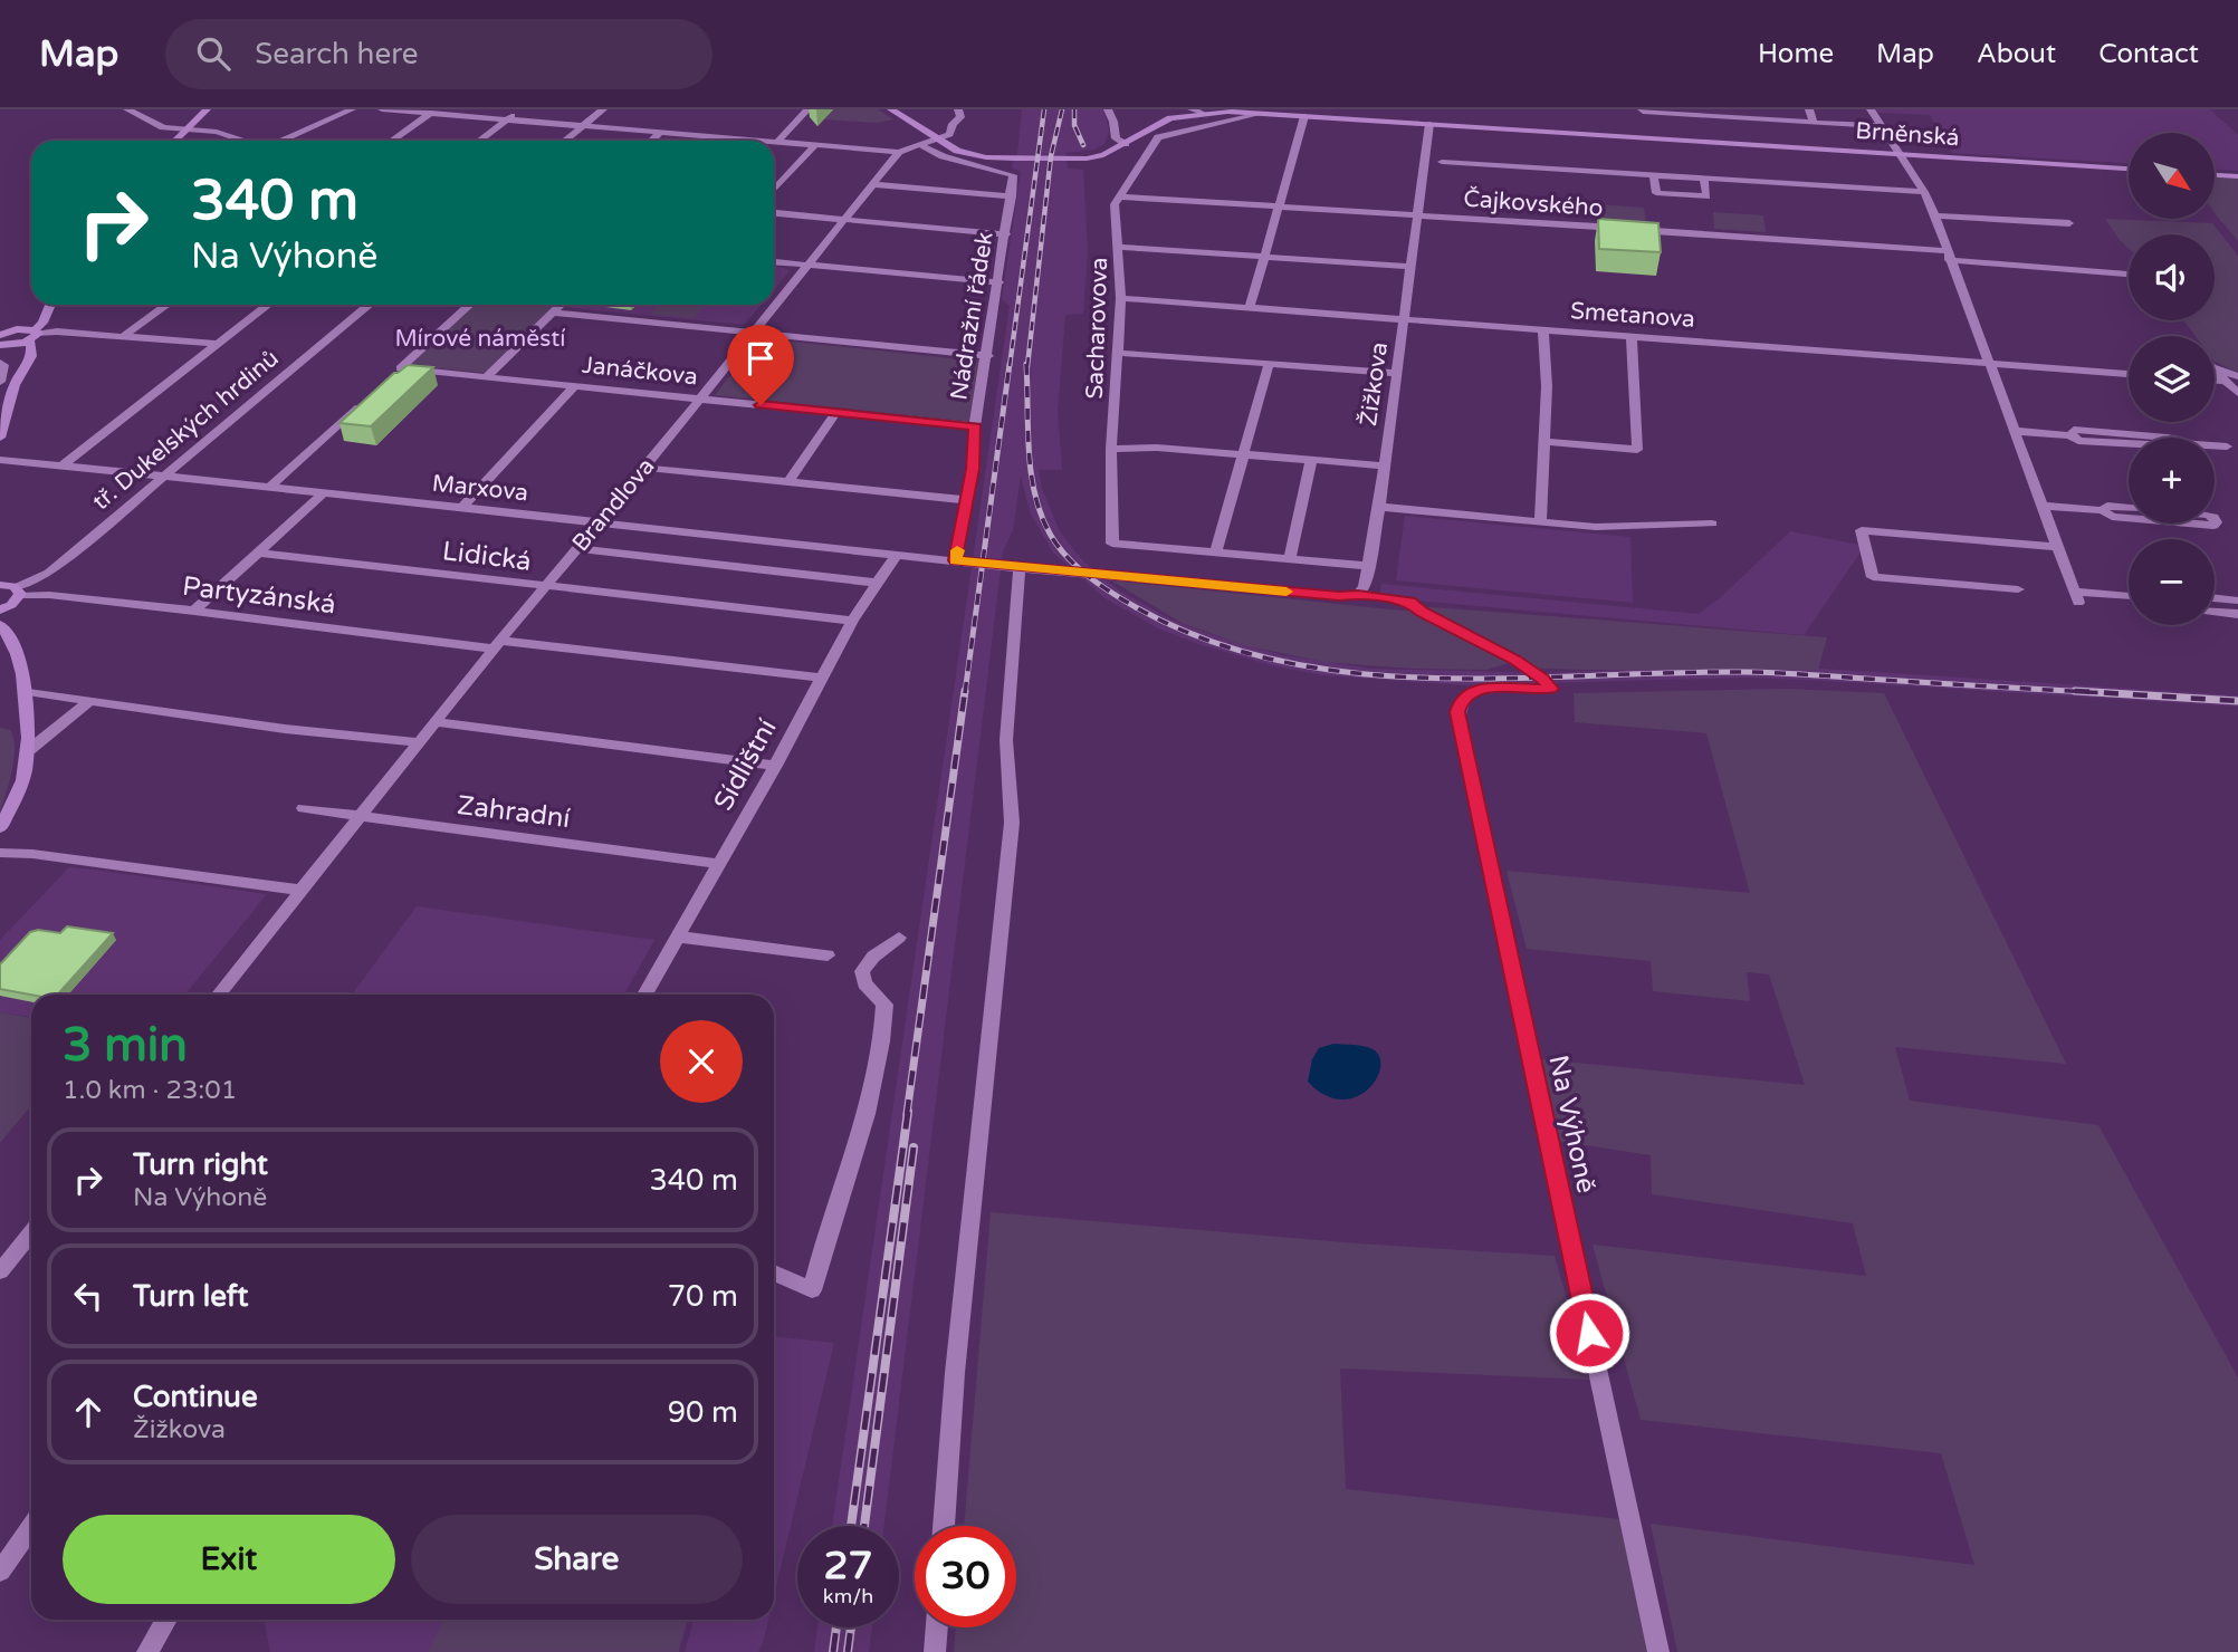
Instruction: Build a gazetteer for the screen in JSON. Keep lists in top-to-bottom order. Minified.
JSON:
{"streets":{"main road":["Brněnská"],"street":["Čajkovského","Smetanova","Nádražní řádek","Sacharovova","Janáčkova","Žižkova","tř. Dukelských hrdinů","Marxova","Brandlova","Lidická","Partyzánská","Sídlištní","Zahradní","Na Výhoně"]},"crossings":[["Brněnská","Žižkova"],["Čajkovského","Sacharovova"],["Čajkovského","Žižkova"],["Smetanova","Sacharovova"],["Smetanova","Žižkova"],["Nádražní řádek","Janáčkova"],["Nádražní řádek","Marxova"],["Janáčkova","Brandlova"],["Žižkova","Marxova"],["Žižkova","Na Výhoně"],["tř. Dukelských hrdinů","Marxova"],["tř. Dukelských hrdinů","Partyzánská"],["Marxova","Brandlova"],["Marxova","Sídlištní"],["Marxova","Na Výhoně"],["Brandlova","Lidická"],["Brandlova","Partyzánská"],["Brandlova","Zahradní"],["Lidická","Sídlištní"],["Partyzánská","Sídlištní"],["Sídlištní","Zahradní"]],"parks":["Mírové náměstí"],"north":"bottom right","page":{"header":"Map","search":"Search here","nav":["Home","Map","About","Contact"],"map_buttons":["+","−"],"turn":["340 m","Na Výhoně"],"heading":["3 min","1.0 km · 23:01"],"list":[{"name":"Turn right","note":"Na Výhoně","value":"340 m"},{"name":"Turn left","value":"70 m"},{"name":"Continue","note":"Žižkova","value":"90 m"}],"buttons":["Exit","Share"],"speed":"27 km/h","limit":"30"}}
